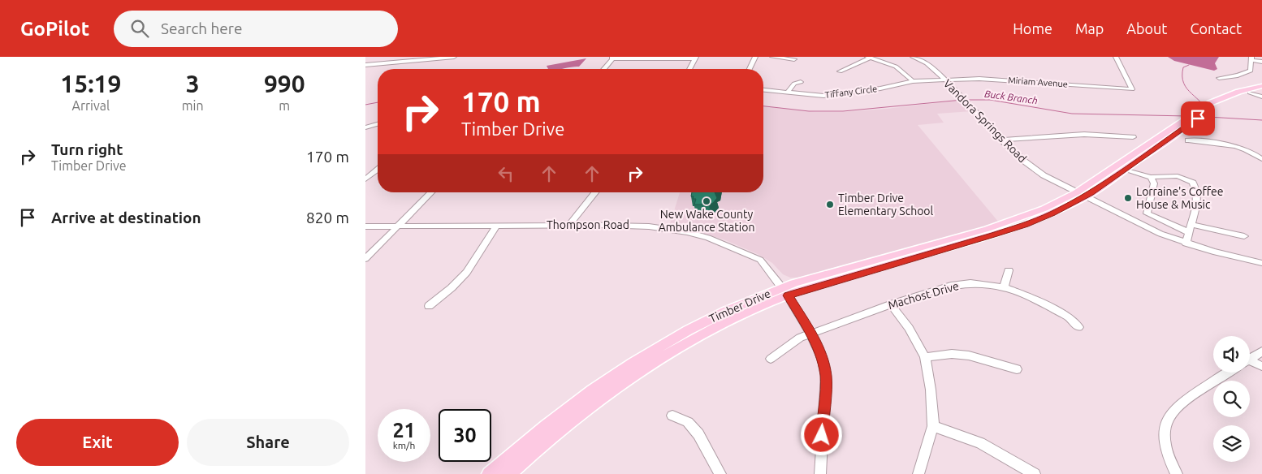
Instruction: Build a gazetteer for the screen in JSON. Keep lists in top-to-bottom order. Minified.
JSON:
{"streets":{"main road":["Timber Drive"],"street":["Miriam Avenue","Tiffany Circle","Vandora Springs Road","Thompson Road","Machost Drive"]},"crossings":[["Miriam Avenue","Tiffany Circle"],["Miriam Avenue","Vandora Springs Road"],["Tiffany Circle","Vandora Springs Road"],["Vandora Springs Road","Timber Drive"],["Thompson Road","Machost Drive"],["Thompson Road","Timber Drive"]],"water":["Buck Branch"],"places":["Lorraine's Coffee House & Music","New Wake County Ambulance Station","Timber Drive Elementary School"],"page":{"header":"GoPilot","search":"Search here","nav":["Home","Map","About","Contact"],"eta":["15:19","Arrival","3","min","990","m"],"turn":["170 m","Timber Drive"],"list":[{"name":"Turn right","note":"Timber Drive","value":"170 m"},{"name":"Arrive at destination","value":"820 m"}],"speed":"21 km/h","limit":"30","buttons":["Exit","Share"]}}
